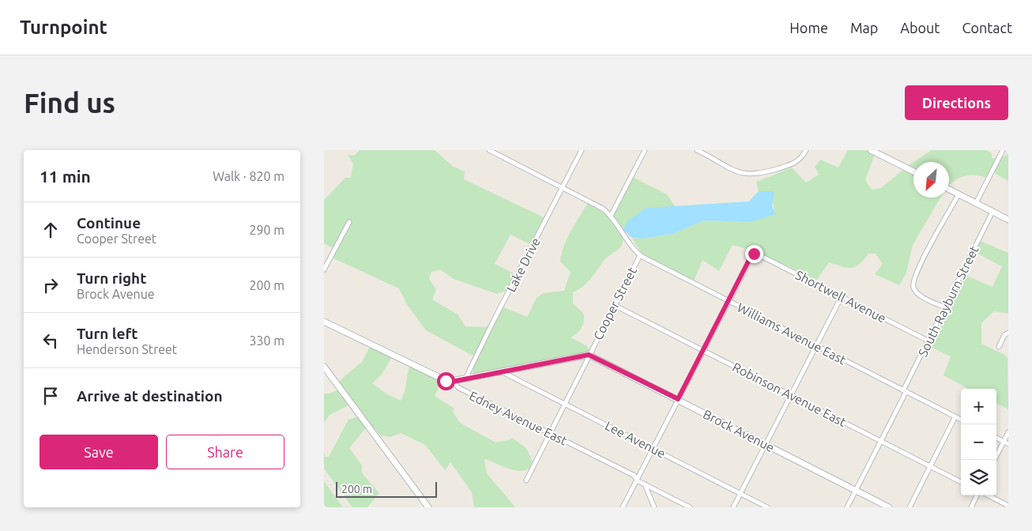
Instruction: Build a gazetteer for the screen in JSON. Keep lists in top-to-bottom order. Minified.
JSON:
{"streets":{"street":["Lake Drive","Shortwell Avenue","South Rayburn Street","Cooper Street","Williams Avenue East","Robinson Avenue East","Edney Avenue East","Brock Avenue","Lee Avenue"]},"crossings":[["Lake Drive","Cooper Street"],["Lake Drive","Williams Avenue East"],["Shortwell Avenue","South Rayburn Street"],["Shortwell Avenue","Williams Avenue East"],["South Rayburn Street","Williams Avenue East"],["South Rayburn Street","Robinson Avenue East"],["South Rayburn Street","Brock Avenue"],["Cooper Street","Williams Avenue East"],["Cooper Street","Robinson Avenue East"],["Cooper Street","Edney Avenue East"],["Cooper Street","Brock Avenue"],["Cooper Street","Lee Avenue"]],"scale_bar":"200 m","north":"bottom left","page":{"header":"Turnpoint","nav":["Home","Map","About","Contact"],"buttons":["Directions",["Save","Share"]],"title":"Find us","heading":["11 min","Walk · 820 m"],"list":[["Continue","Cooper Street","290 m"],["Turn right","Brock Avenue","200 m"],["Turn left","Henderson Street","330 m"],"Arrive at destination"],"map_buttons":["+","−"],"scale":"200 m"}}
